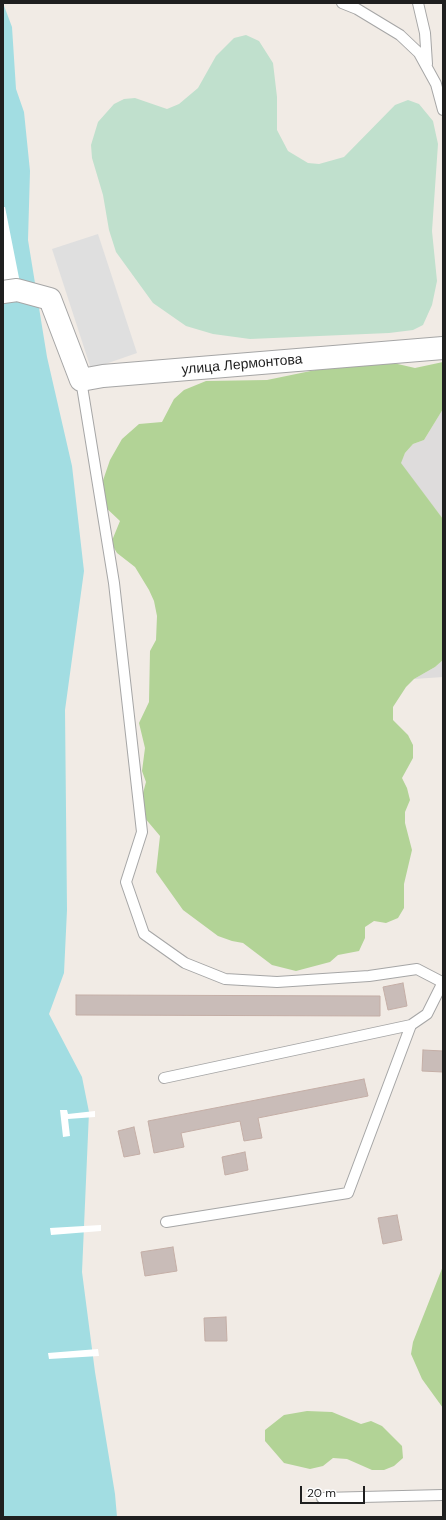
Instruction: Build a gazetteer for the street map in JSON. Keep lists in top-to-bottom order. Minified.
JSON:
{"streets":{"street":["улица Лермонтова"]},"scale_bar":"20 m"}
